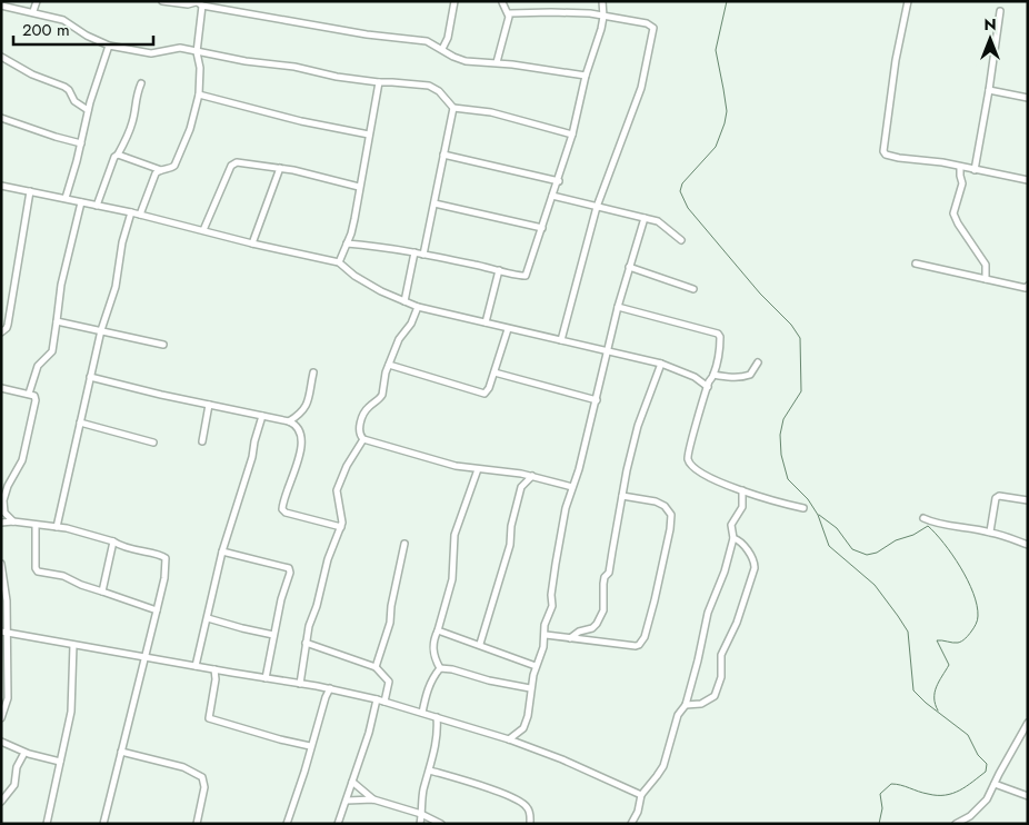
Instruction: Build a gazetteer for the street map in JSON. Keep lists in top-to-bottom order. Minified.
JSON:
{"scale_bar":"200 m","north":"top"}
